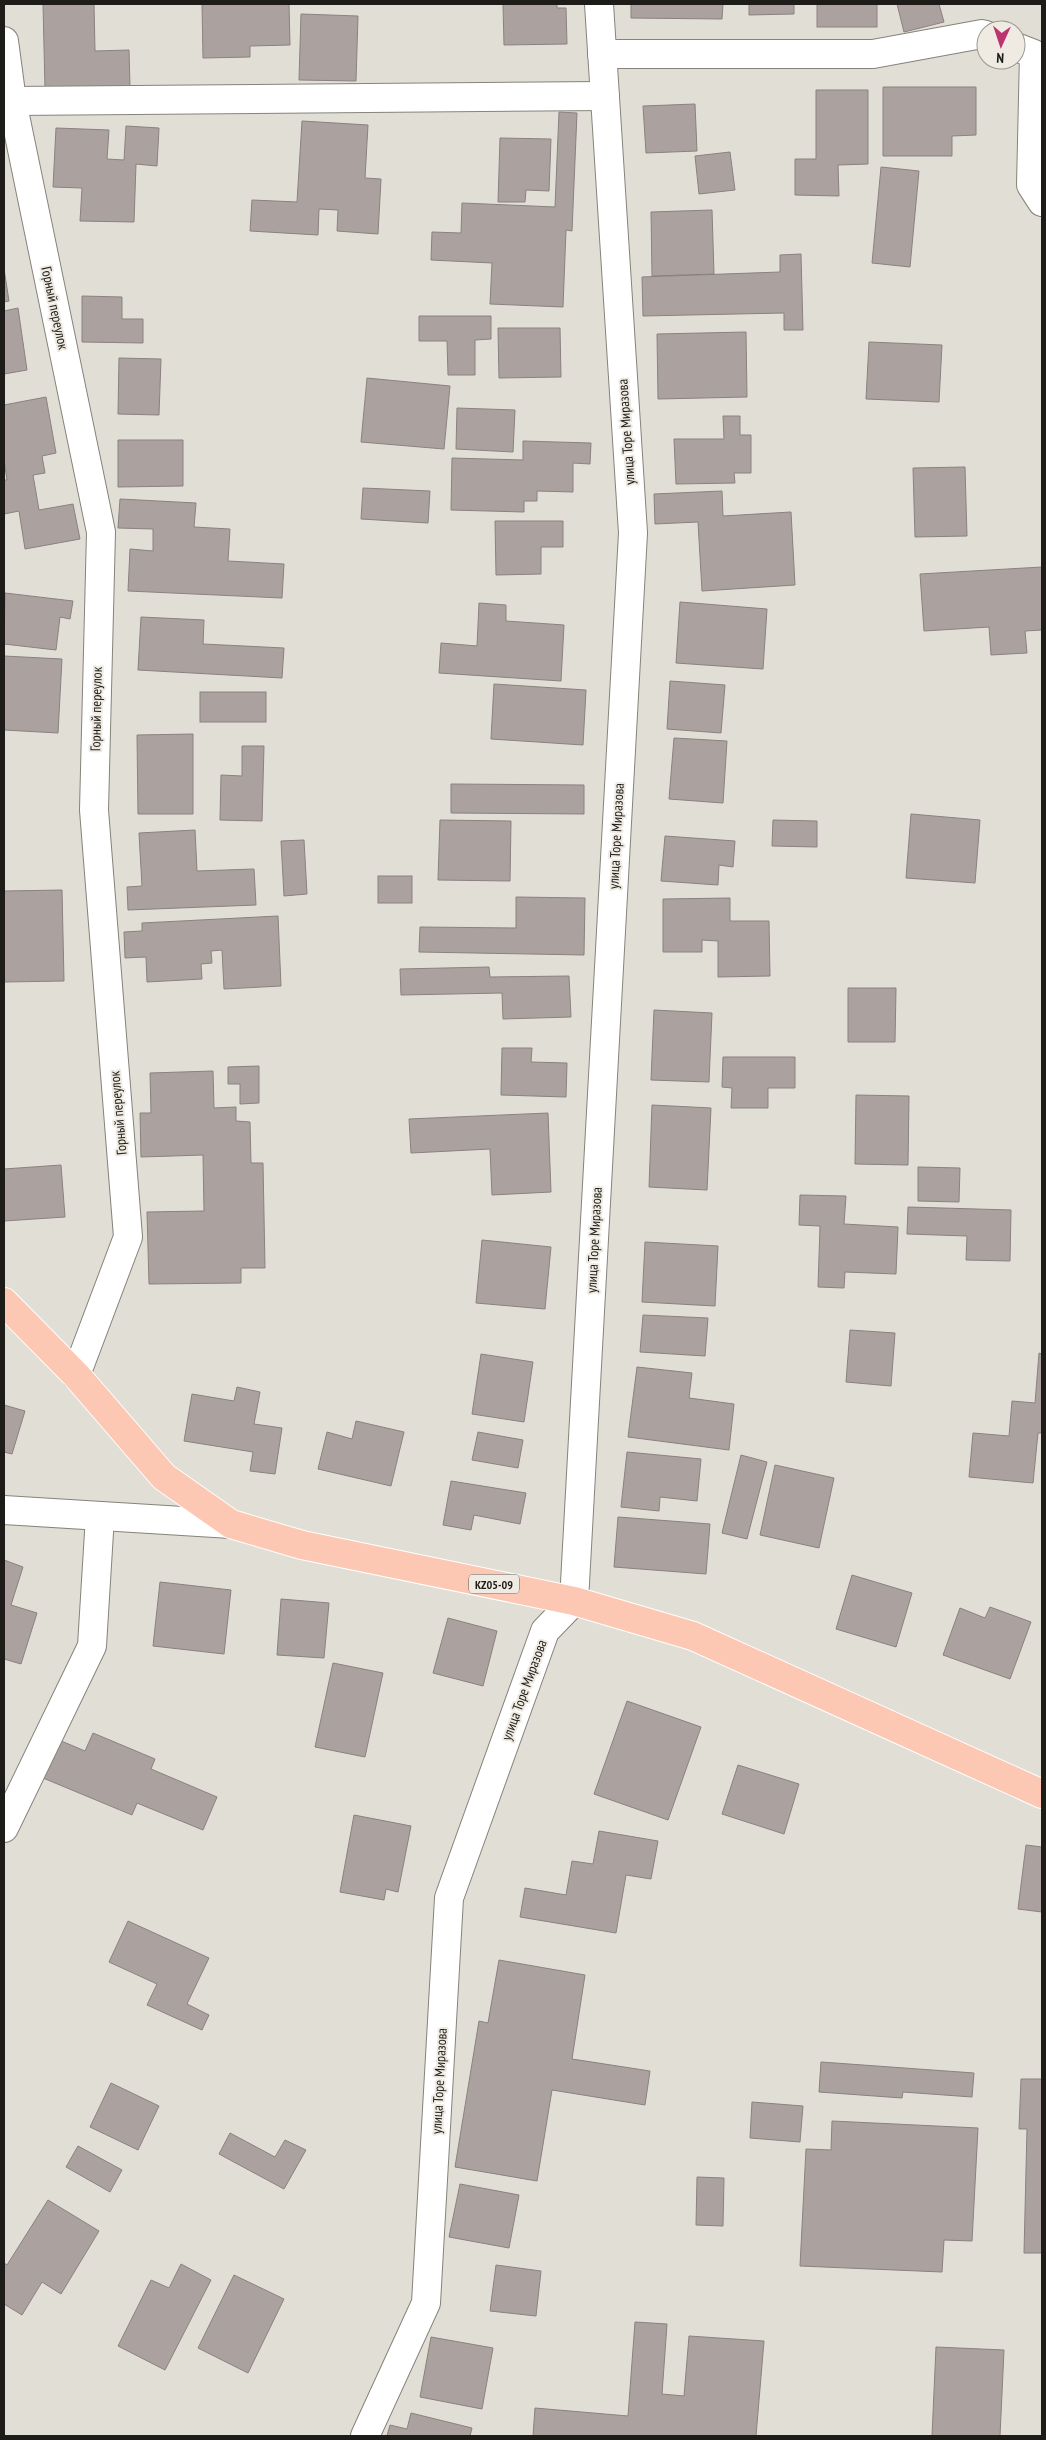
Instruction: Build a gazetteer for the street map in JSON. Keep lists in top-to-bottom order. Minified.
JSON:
{"streets":{"main road":["KZ05-09"],"street":["Горный переулок","улица Торе Миразова"]},"crossings":[["Горный переулок","KZ05-09"],["улица Торе Миразова","KZ05-09"]],"north":"bottom"}
